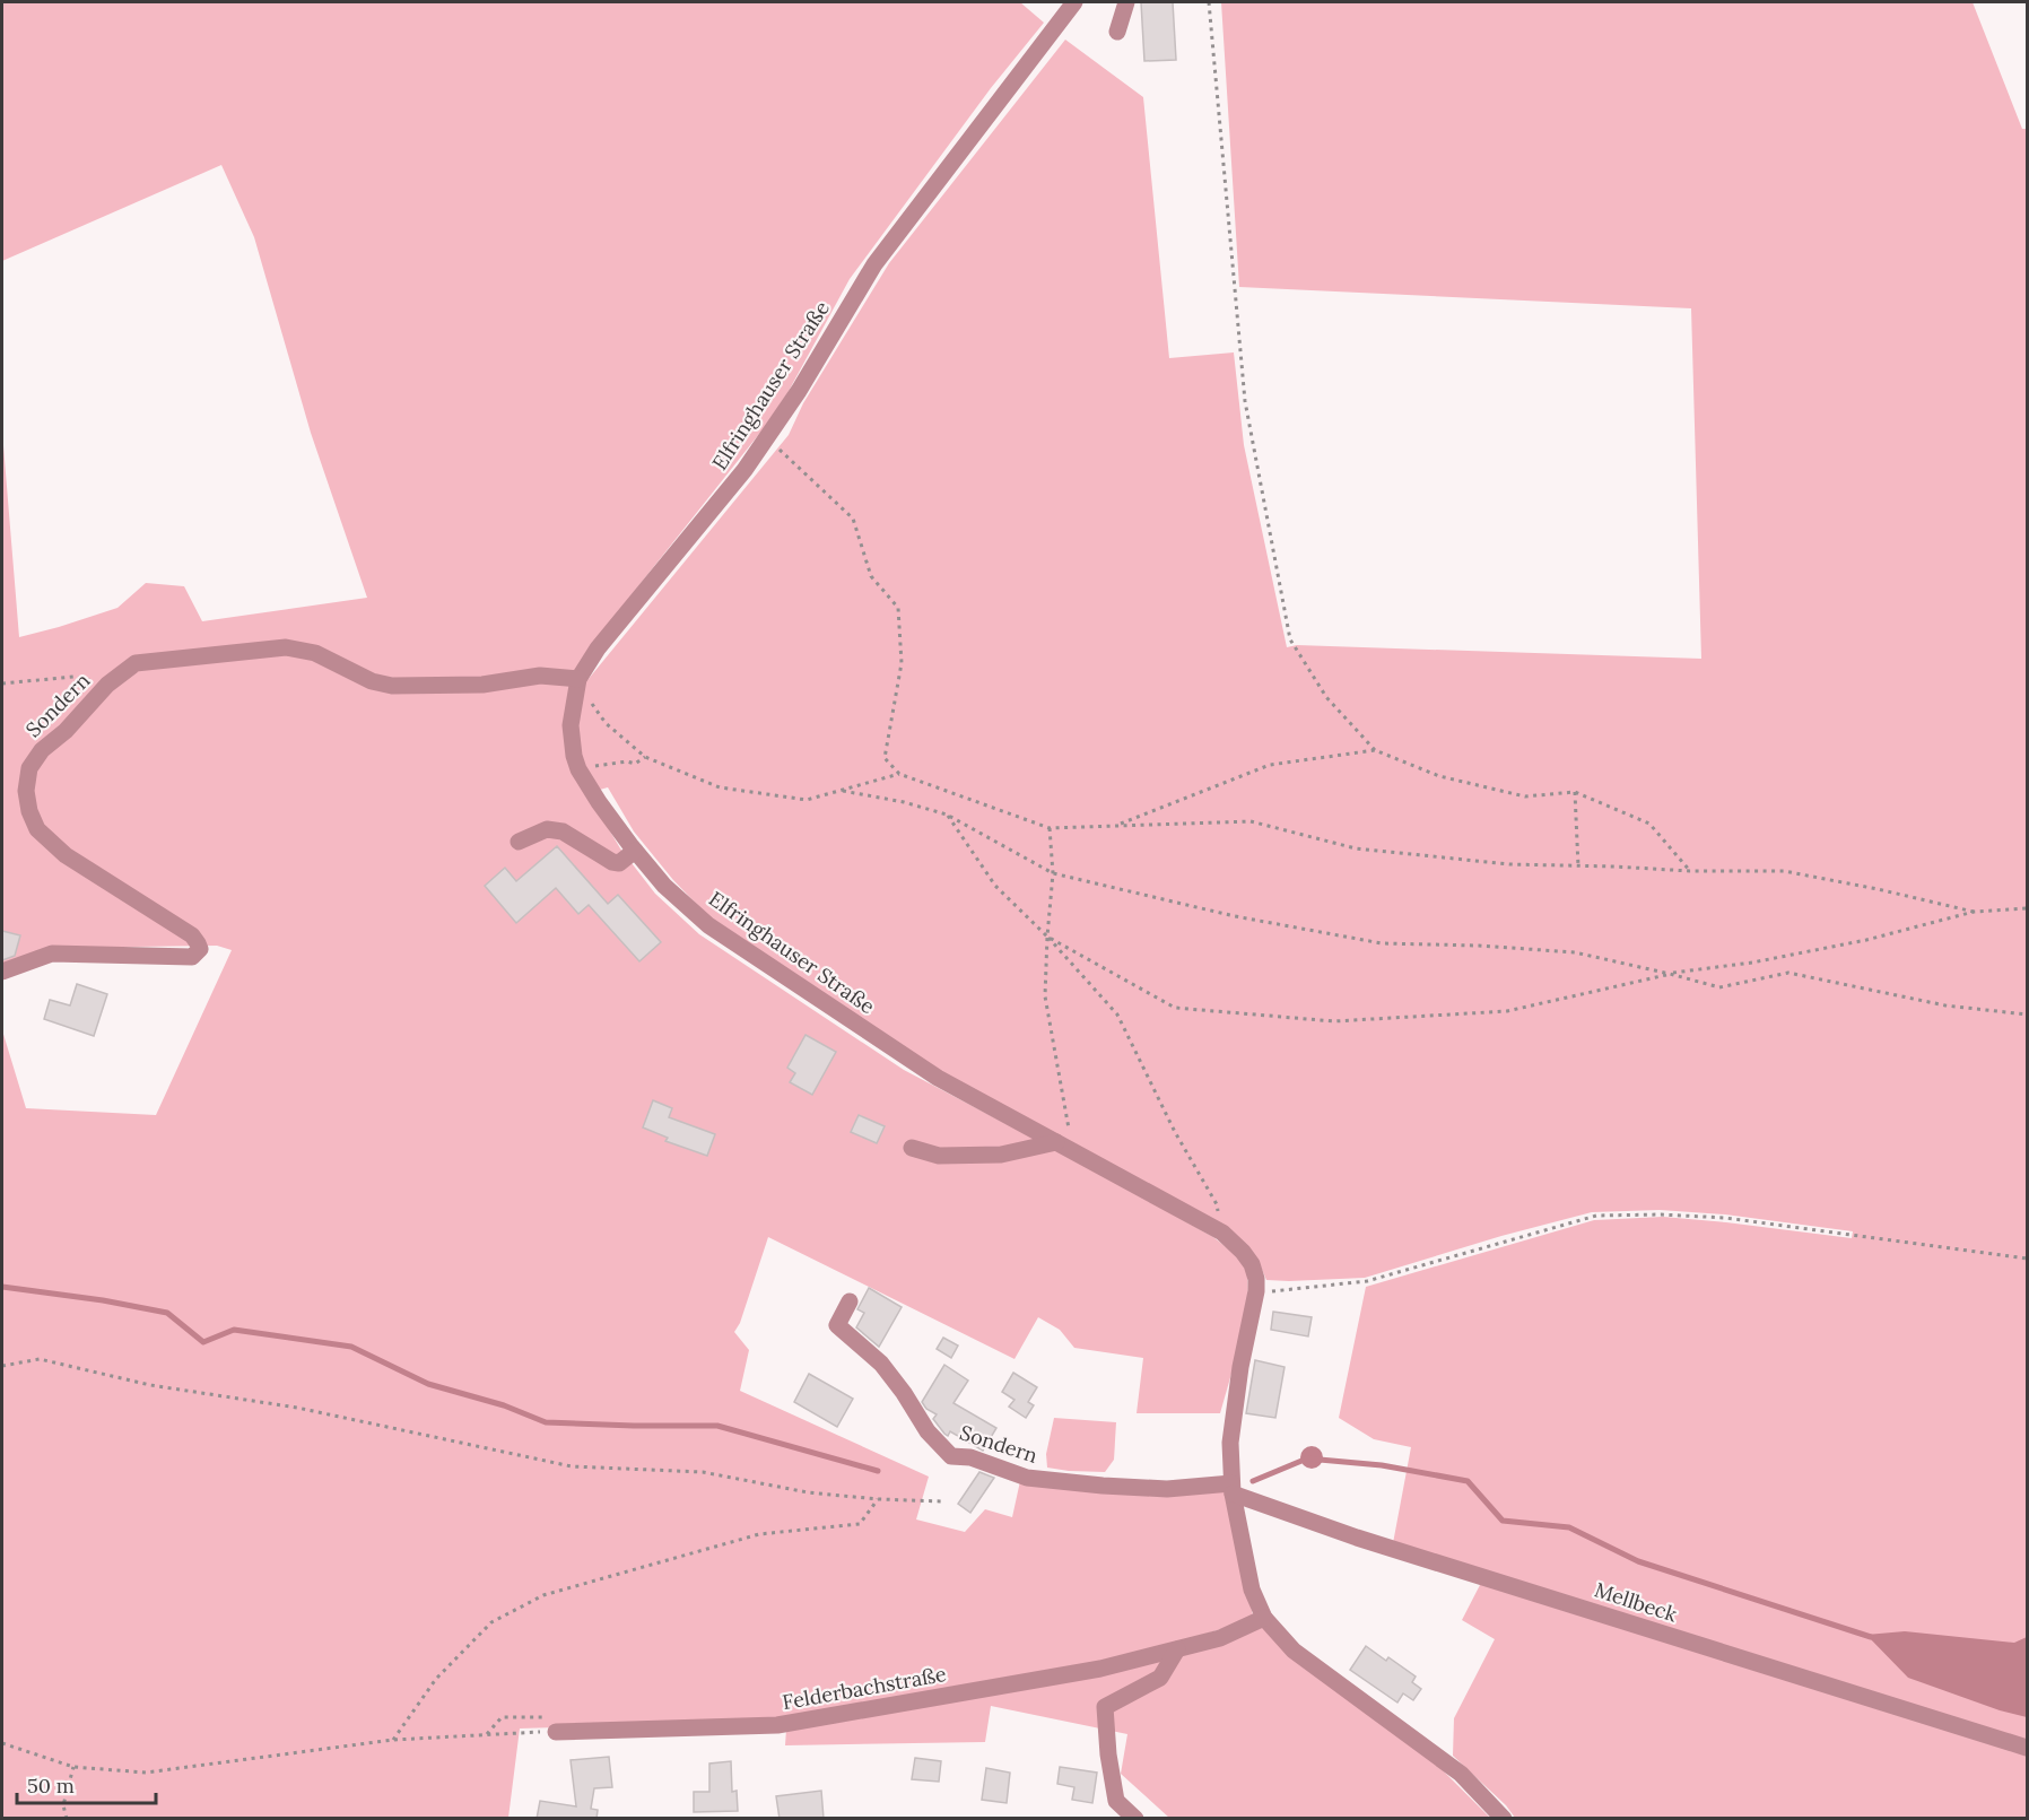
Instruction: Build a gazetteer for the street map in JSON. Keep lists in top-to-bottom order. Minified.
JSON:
{"streets":{"street":["Elfringhauser Straße","Sondern","Mellbeck","Felderbachstraße"]},"crossings":[["Elfringhauser Straße","Sondern"],["Elfringhauser Straße","Mellbeck"],["Sondern","Mellbeck"]],"scale_bar":"50 m"}
